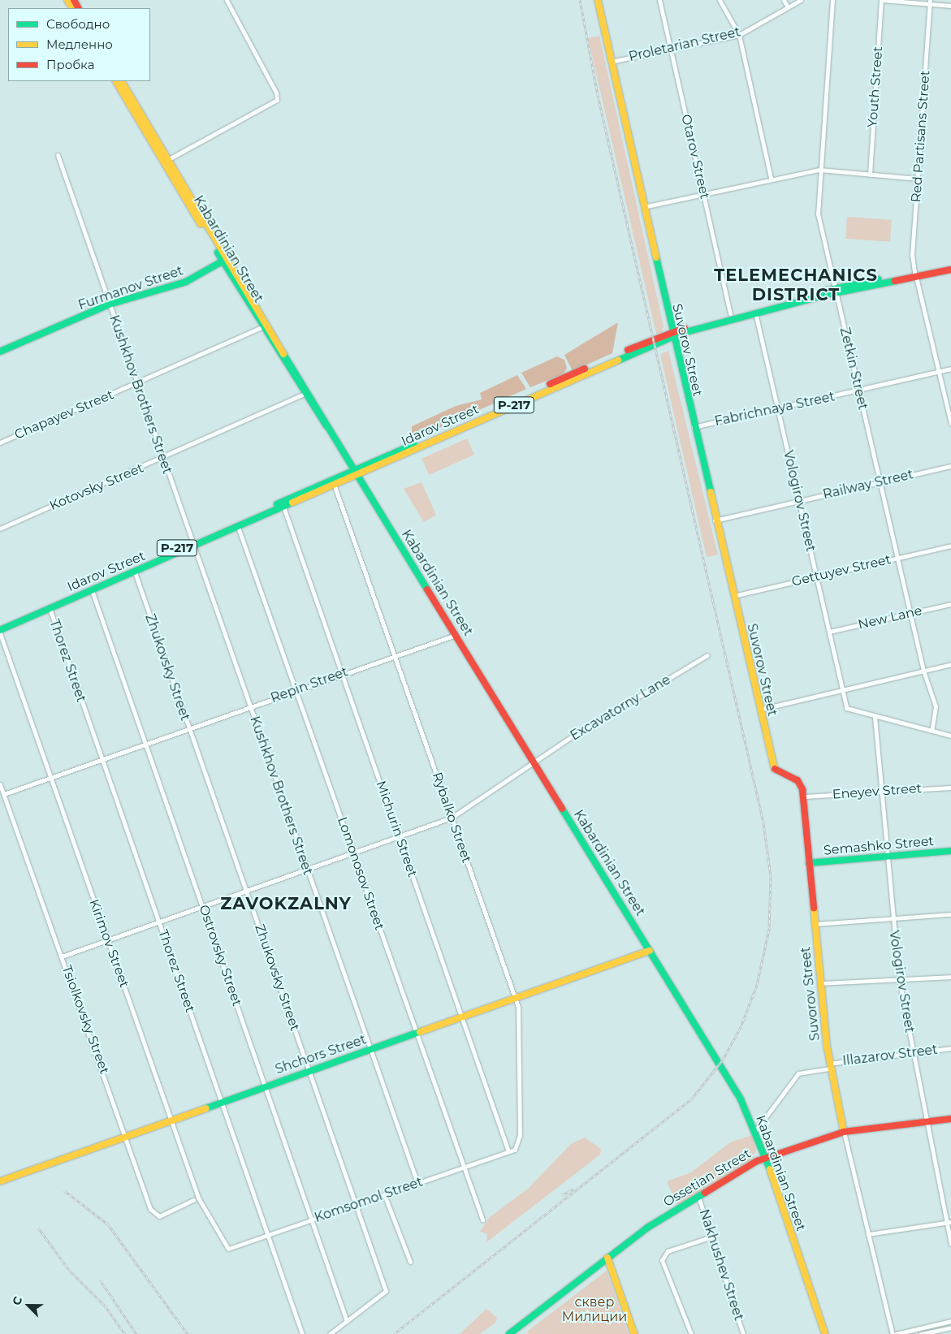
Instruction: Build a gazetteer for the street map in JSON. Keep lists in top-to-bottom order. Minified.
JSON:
{"streets":{"main road":["Kabardinian Street","Furmanov Street","Suvorov Street","Р-217","Idarov Street","Semashko Street","Shchors Street","Ossetian Street"],"street":["Proletarian Street","Youth Street","Red Partisans Street","Otarov Street","Zetkin Street","Kushkhov Brothers Street","Fabrichnaya Street","Chapayev Street","Railway Street","Kotovsky Street","Vologirov Street","Gettuyev Street","New Lane","Thorez Street","Zhukovsky Street","Repin Street","Excavatorny Lane","Eneyev Street","Rybalko Street","Michurin Street","Lomonosov Street","Kirimov Street","Ostrovsky Street","Tsiolkovsky Street","Illazarov Street","Komsomol Street","Nakhushev Street"]},"crossings":[["Proletarian Street","Otarov Street"],["Proletarian Street","Suvorov Street"],["Red Partisans Street","Fabrichnaya Street"],["Red Partisans Street","Idarov Street"],["Otarov Street","Idarov Street"],["Kabardinian Street","Furmanov Street"],["Kabardinian Street","Chapayev Street"],["Kabardinian Street","Idarov Street"],["Kabardinian Street","Kotovsky Street"],["Kabardinian Street","Repin Street"],["Kabardinian Street","Excavatorny Lane"],["Kabardinian Street","Shchors Street"],["Kabardinian Street","Illazarov Street"],["Kabardinian Street","Ossetian Street"],["Furmanov Street","Kushkhov Brothers Street"],["Suvorov Street","Fabrichnaya Street"],["Suvorov Street","Idarov Street"],["Suvorov Street","Railway Street"],["Suvorov Street","Gettuyev Street"],["Suvorov Street","Eneyev Street"],["Suvorov Street","Semashko Street"],["Suvorov Street","Illazarov Street"],["Suvorov Street","Ossetian Street"],["Zetkin Street","Fabrichnaya Street"],["Zetkin Street","Idarov Street"],["Zetkin Street","Railway Street"],["Zetkin Street","Gettuyev Street"],["Zetkin Street","New Lane"],["Kushkhov Brothers Street","Chapayev Street"],["Kushkhov Brothers Street","Idarov Street"],["Kushkhov Brothers Street","Kotovsky Street"],["Kushkhov Brothers Street","Repin Street"],["Kushkhov Brothers Street","Excavatorny Lane"],["Kushkhov Brothers Street","Shchors Street"],["Kushkhov Brothers Street","Komsomol Street"],["Fabrichnaya Street","Vologirov Street"],["Idarov Street","Vologirov Street"],["Idarov Street","Thorez Street"],["Idarov Street","Zhukovsky Street"],["Idarov Street","Rybalko Street"],["Idarov Street","Michurin Street"],["Idarov Street","Lomonosov Street"],["Idarov Street","Kirimov Street"],["Idarov Street","Ostrovsky Street"],["Railway Street","Vologirov Street"],["Vologirov Street","Gettuyev Street"],["Vologirov Street","New Lane"],["Vologirov Street","Eneyev Street"],["Vologirov Street","Semashko Street"],["Vologirov Street","Illazarov Street"],["Vologirov Street","Ossetian Street"],["Thorez Street","Repin Street"],["Thorez Street","Excavatorny Lane"],["Thorez Street","Shchors Street"],["Thorez Street","Komsomol Street"],["Zhukovsky Street","Repin Street"],["Zhukovsky Street","Excavatorny Lane"],["Zhukovsky Street","Ostrovsky Street"],["Zhukovsky Street","Shchors Street"],["Zhukovsky Street","Komsomol Street"],["Repin Street","Rybalko Street"],["Repin Street","Michurin Street"],["Repin Street","Lomonosov Street"],["Repin Street","Kirimov Street"],["Repin Street","Ostrovsky Street"],["Repin Street","Tsiolkovsky Street"],["Excavatorny Lane","Rybalko Street"],["Excavatorny Lane","Michurin Street"],["Excavatorny Lane","Lomonosov Street"],["Excavatorny Lane","Kirimov Street"],["Excavatorny Lane","Ostrovsky Street"],["Excavatorny Lane","Tsiolkovsky Street"],["Rybalko Street","Michurin Street"],["Rybalko Street","Shchors Street"],["Rybalko Street","Komsomol Street"],["Michurin Street","Shchors Street"],["Michurin Street","Komsomol Street"],["Lomonosov Street","Shchors Street"],["Lomonosov Street","Komsomol Street"],["Kirimov Street","Shchors Street"],["Kirimov Street","Komsomol Street"],["Ostrovsky Street","Shchors Street"],["Ostrovsky Street","Komsomol Street"],["Tsiolkovsky Street","Shchors Street"],["Ossetian Street","Nakhushev Street"]],"districts":["TELEMECHANICS DISTRICT","ZAVOKZALNY"],"parks":["сквер Милиции"],"legend":["Свободно","Медленно","Пробка"],"north":"top left"}
